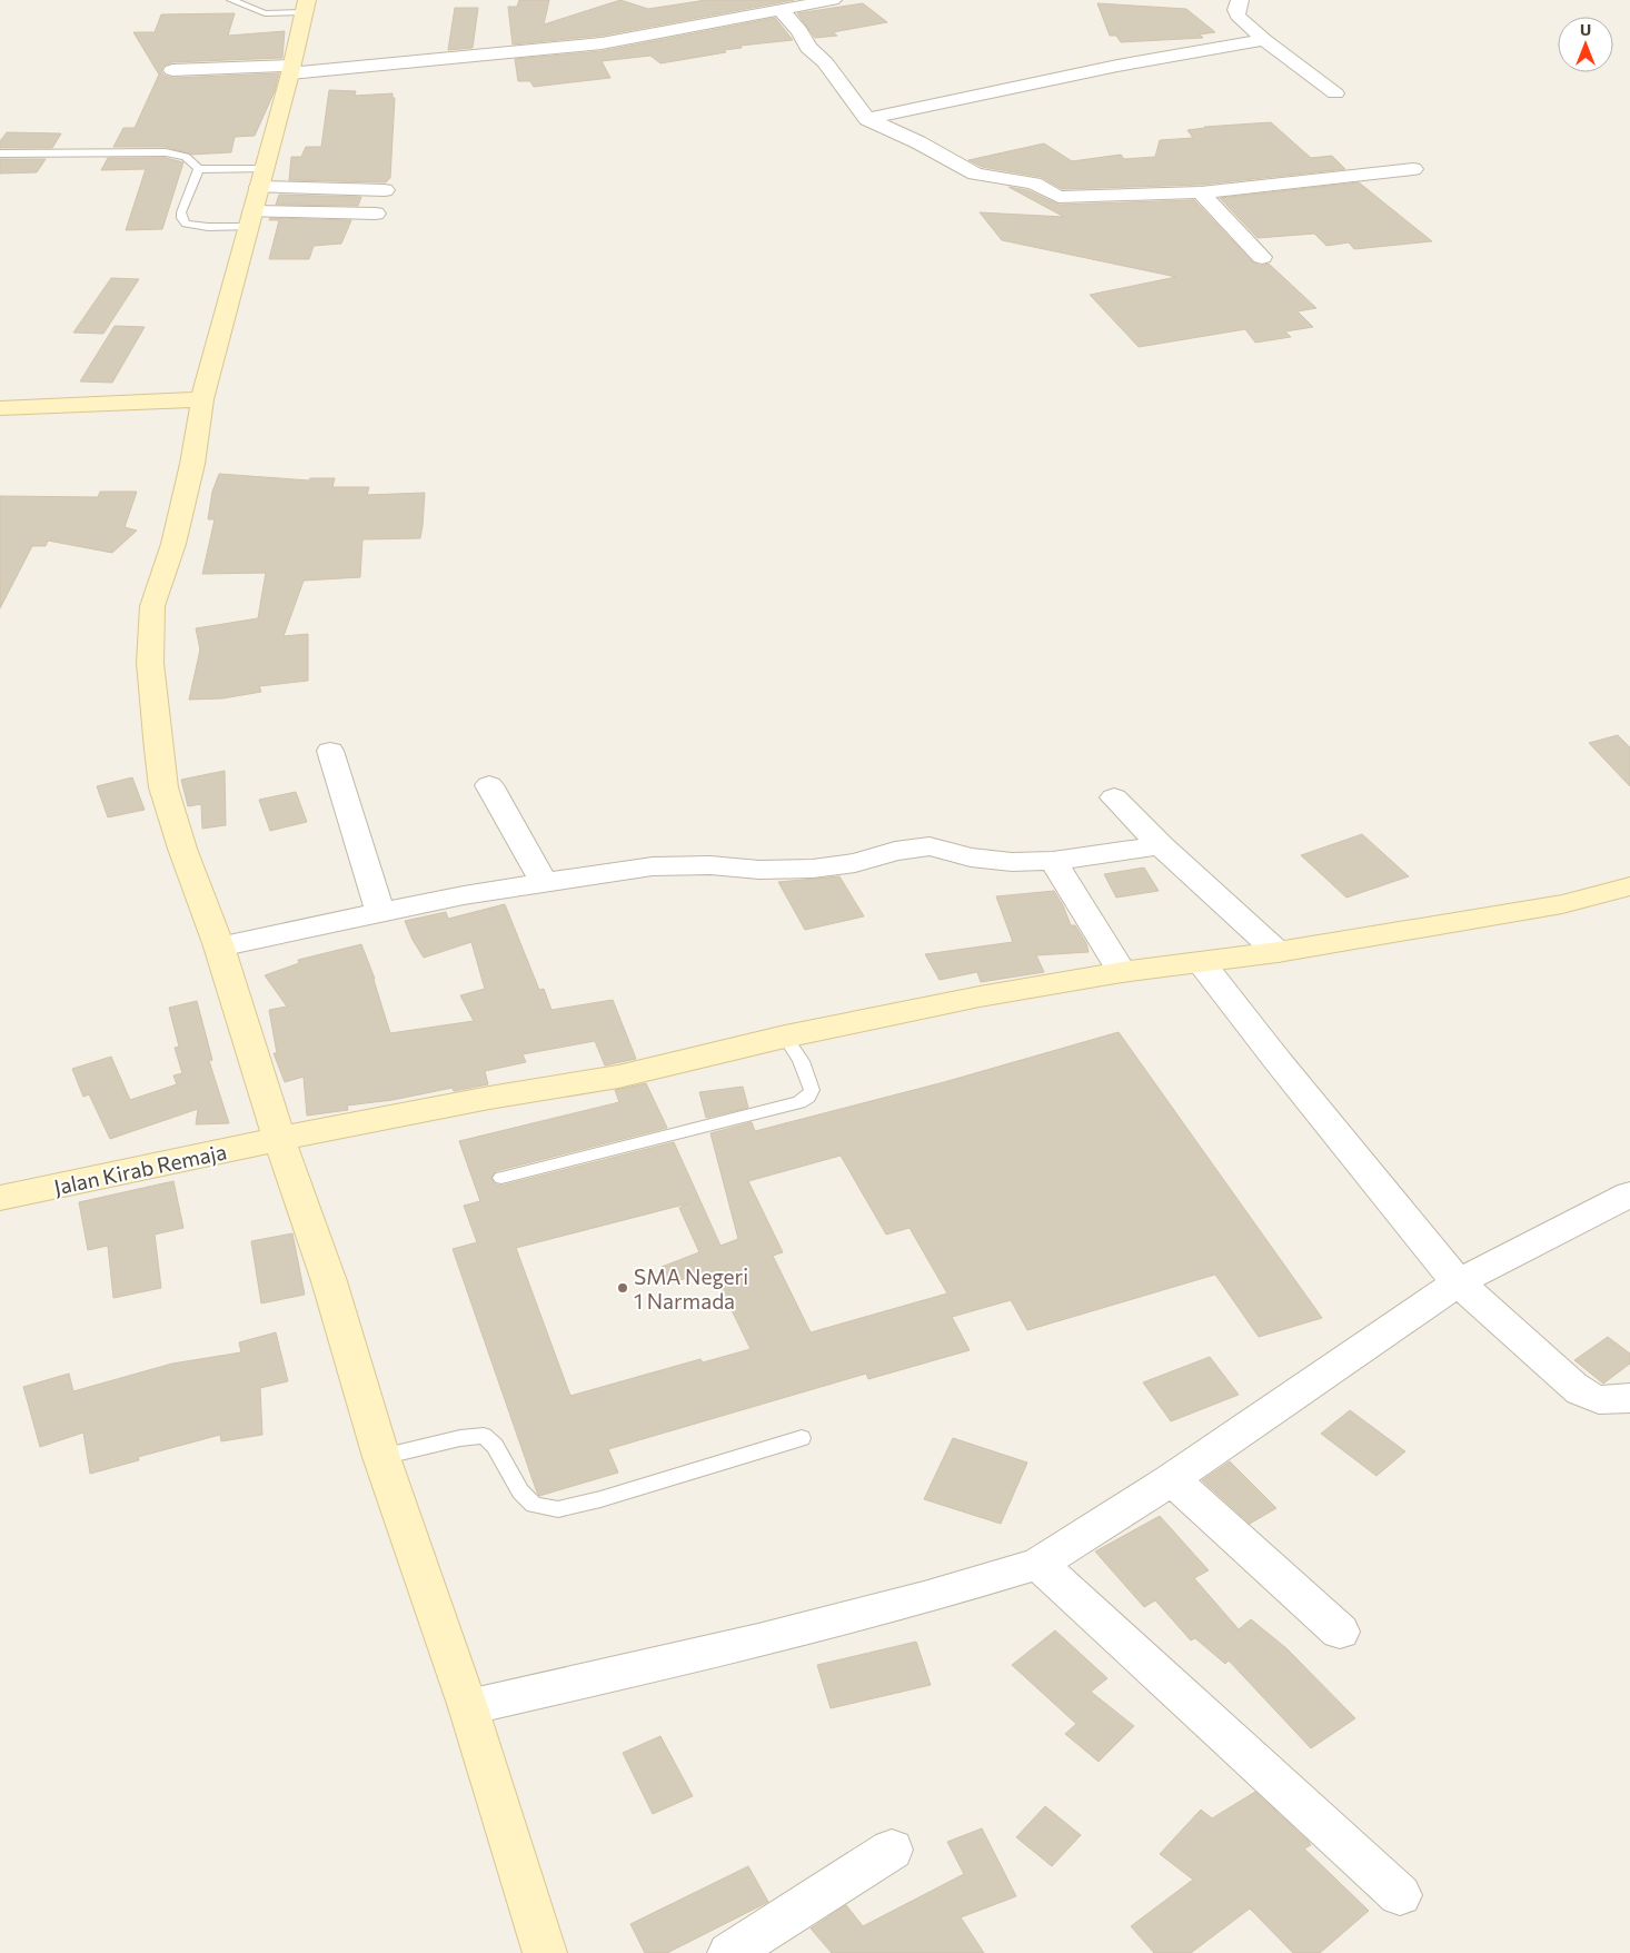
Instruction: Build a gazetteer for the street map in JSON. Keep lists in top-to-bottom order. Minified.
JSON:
{"streets":{"street":["Jalan Kirab Remaja"]},"places":["SMA Negeri 1 Narmada"],"north":"top"}
